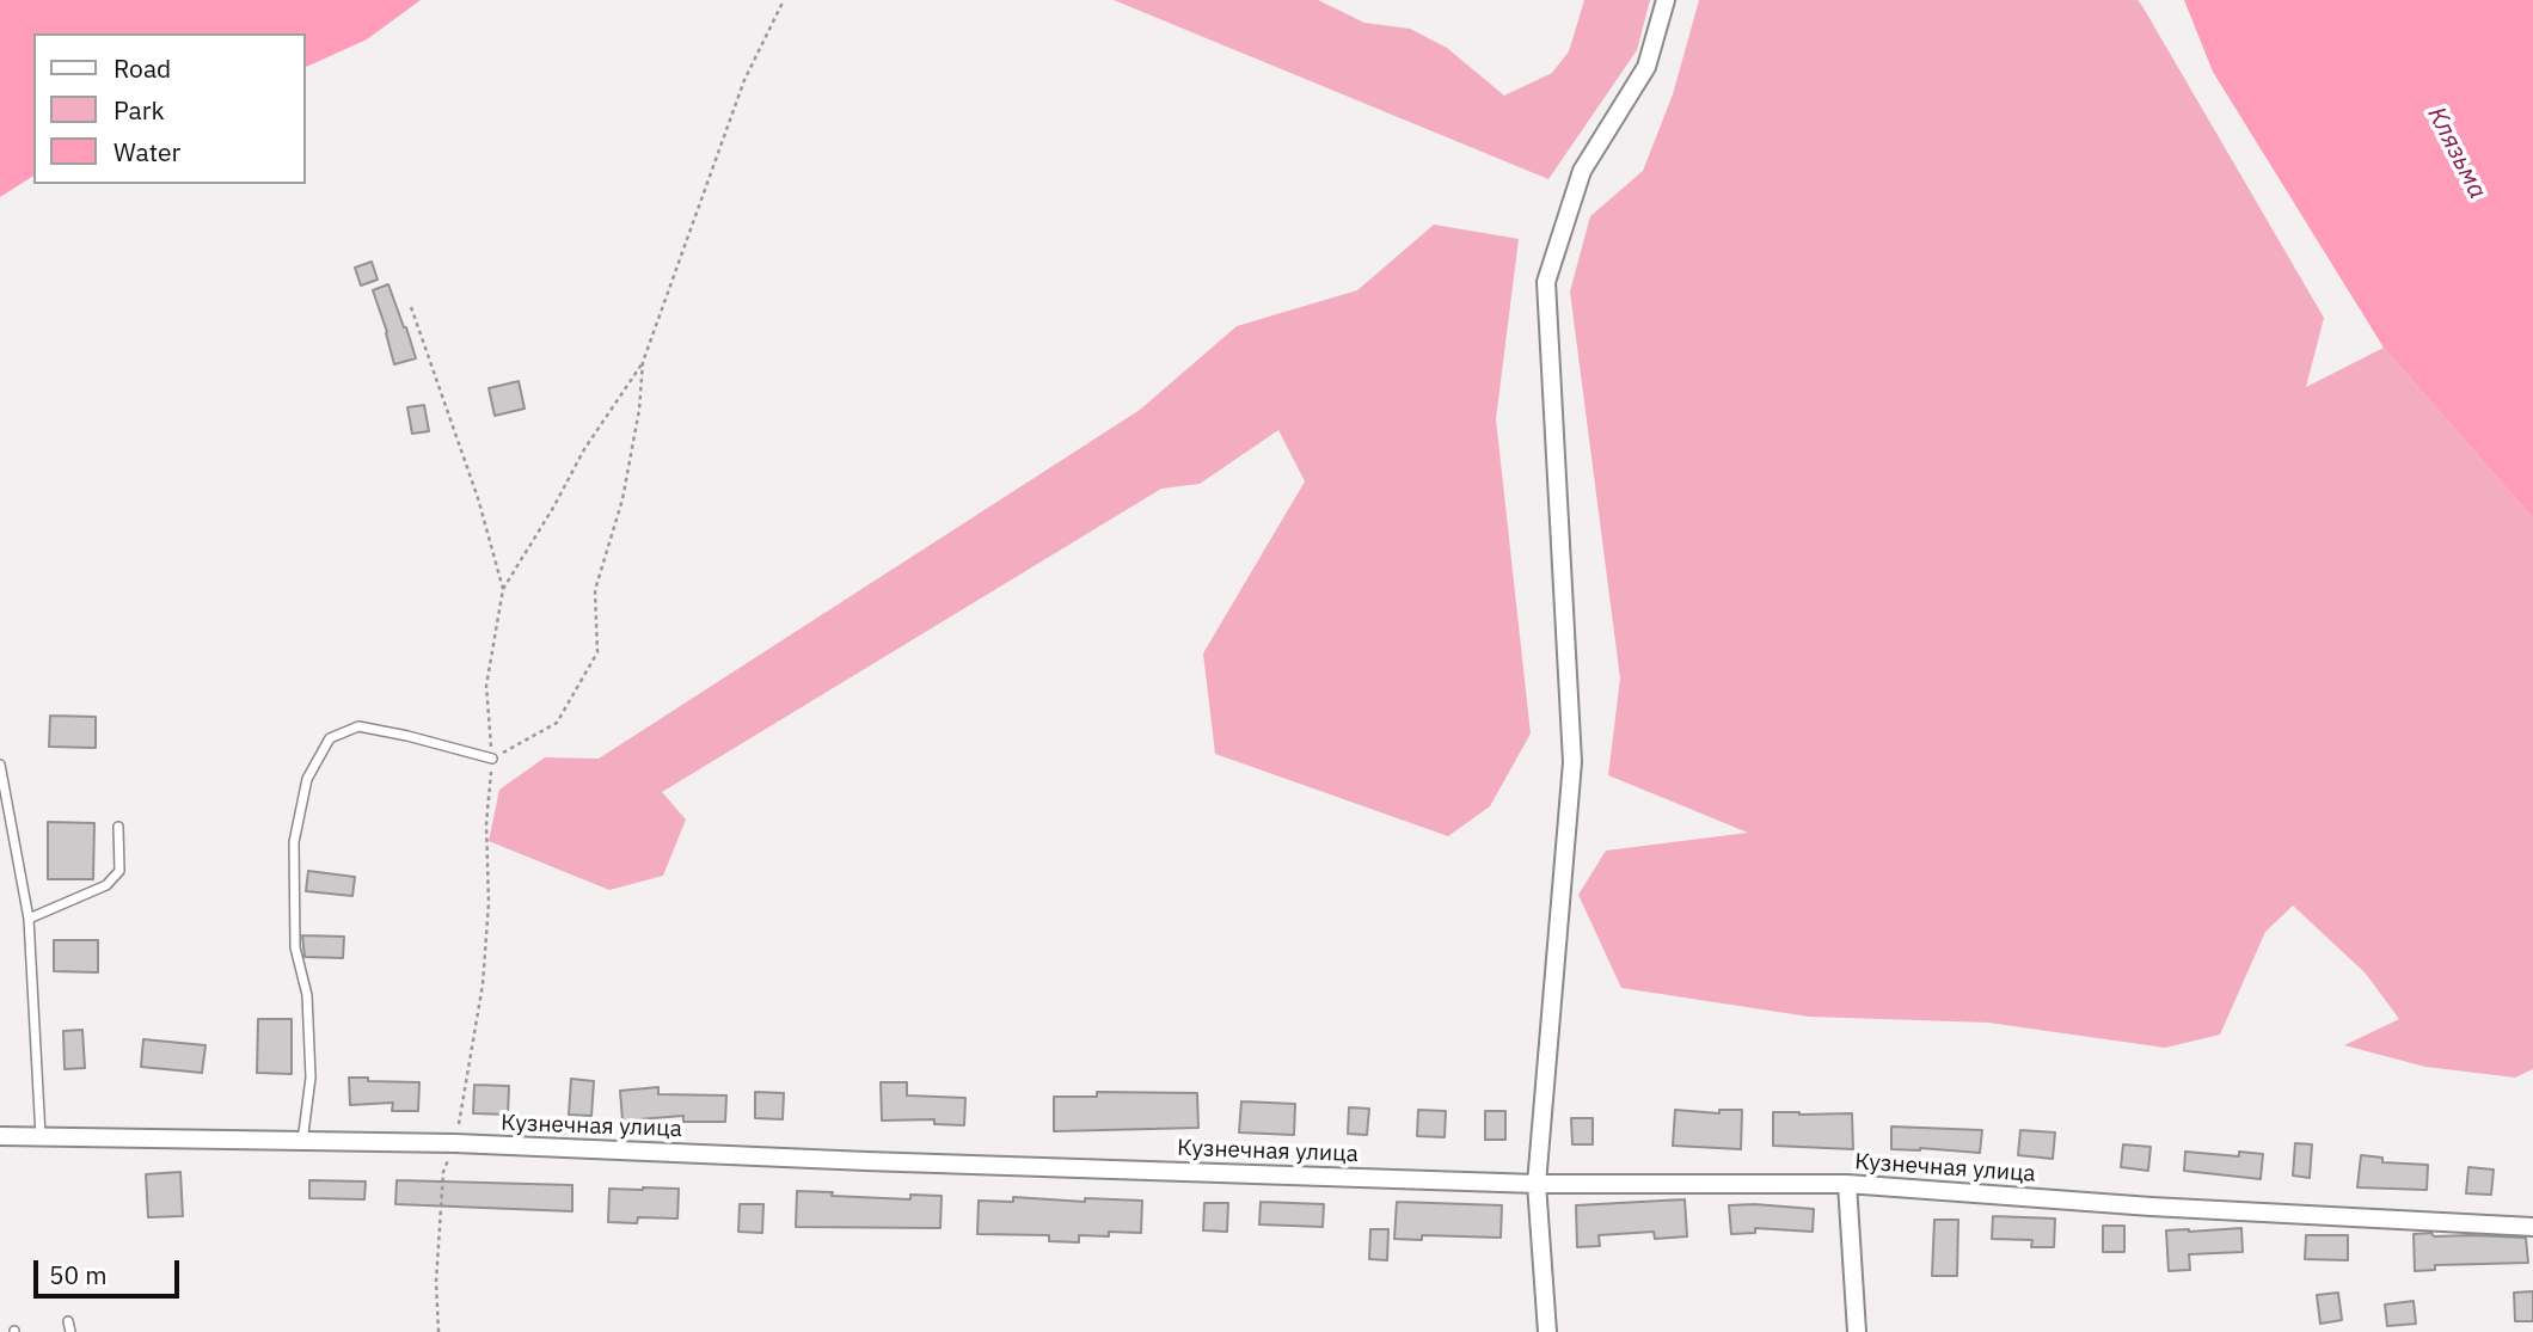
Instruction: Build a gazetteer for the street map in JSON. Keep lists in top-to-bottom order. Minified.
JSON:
{"streets":{"street":["Кузнечная улица"]},"water":["Клязьма"],"legend":["Road","Park","Water"],"scale_bar":"50 m"}
